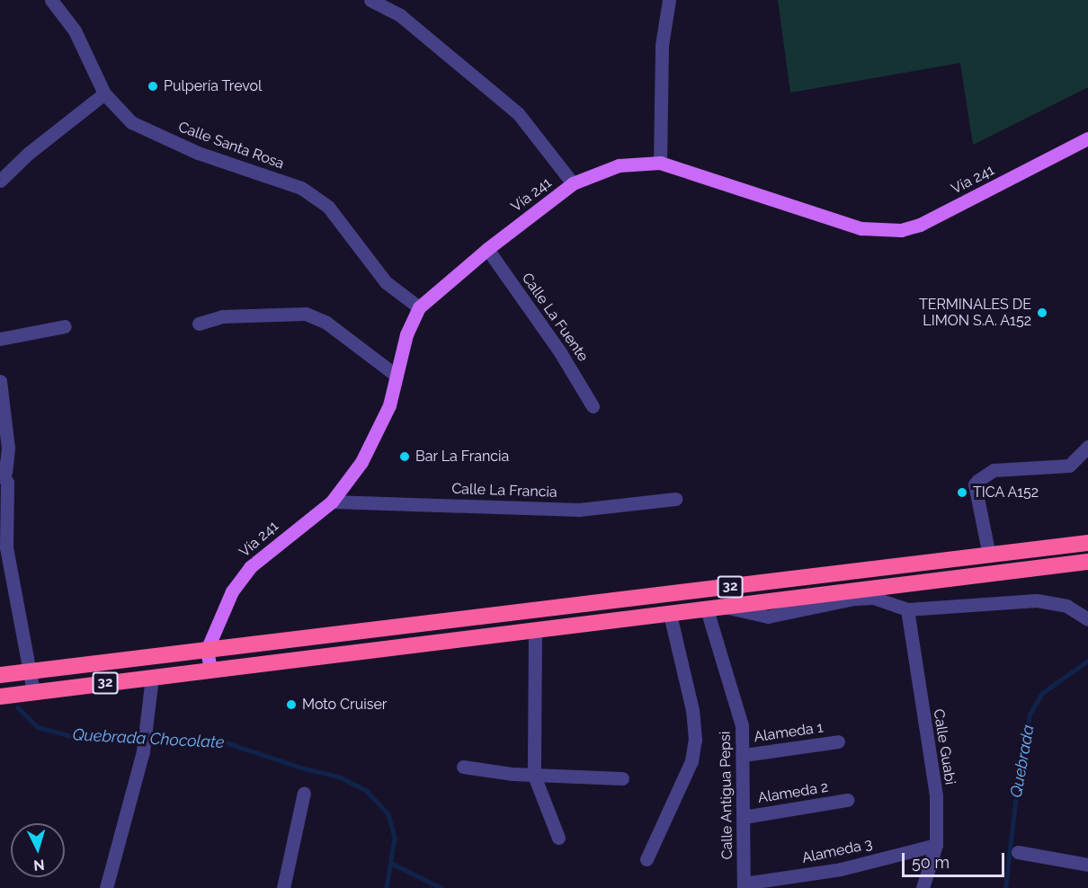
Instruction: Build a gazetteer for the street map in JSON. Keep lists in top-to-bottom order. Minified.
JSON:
{"streets":{"highway":["32"],"main road":["Vía 241"],"street":["Calle Santa Rosa","Calle La Fuente","Calle La Francia","Alameda 1","Calle Guabi","Alameda 2","Calle Antigua Pepsi","Alameda 3"]},"crossings":[["Calle Santa Rosa","Vía 241"],["Vía 241","Calle La Fuente"],["Vía 241","Calle La Francia"],["Vía 241","32"],["32","Calle Antigua Pepsi"],["Alameda 1","Calle Antigua Pepsi"],["Calle Guabi","Alameda 3"],["Alameda 2","Calle Antigua Pepsi"],["Calle Antigua Pepsi","Alameda 3"]],"water":["Quebrada Chocolate","Quebrada"],"places":["Pulpería Trevol","TERMINALES DE LIMON S.A. A152","Bar La Francia","TICA A152","Moto Cruiser"],"scale_bar":"50 m","north":"bottom"}
